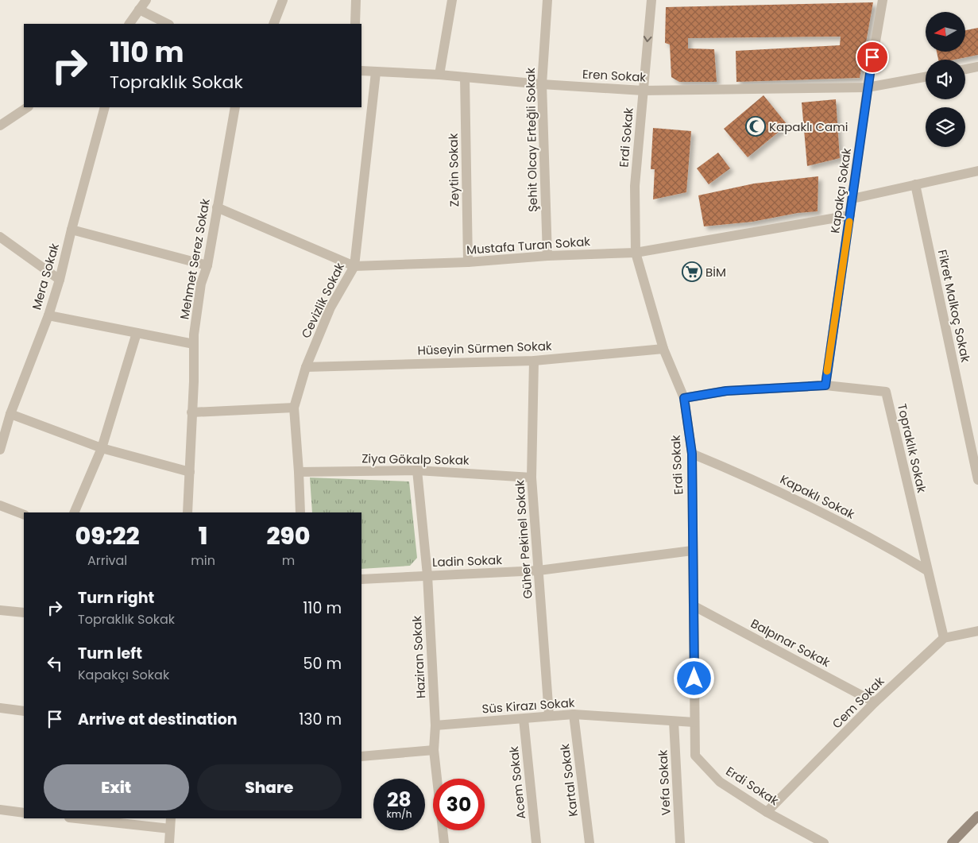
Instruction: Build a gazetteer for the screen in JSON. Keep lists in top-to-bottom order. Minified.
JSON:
{"streets":{"street":["Eren Sokak","Erdi Sokak","Şehit Olcay Erteğli Sokak","Zeytin Sokak","Kapakçı Sokak","Mustafa Turan Sokak","Mehmet Serez Sokak","Mera Sokak","Cevizlik Sokak","Fikret Malkoç Sokak","Hüseyin Sürmen Sokak","Topraklık Sokak","Ziya Gökalp Sokak","Kapaklı Sokak","Güher Pekinel Sokak","Ladin Sokak","Balpınar Sokak","Haziran Sokak","Cem Sokak","Süs Kirazı Sokak","Kartal Sokak","Acem Sokak","Vefa Sokak"]},"crossings":[["Eren Sokak","Erdi Sokak"],["Eren Sokak","Şehit Olcay Erteğli Sokak"],["Eren Sokak","Zeytin Sokak"],["Eren Sokak","Kapakçı Sokak"],["Eren Sokak","Cevizlik Sokak"],["Erdi Sokak","Mustafa Turan Sokak"],["Erdi Sokak","Hüseyin Sürmen Sokak"],["Erdi Sokak","Topraklık Sokak"],["Erdi Sokak","Kapaklı Sokak"],["Erdi Sokak","Ladin Sokak"],["Erdi Sokak","Balpınar Sokak"],["Erdi Sokak","Cem Sokak"],["Erdi Sokak","Süs Kirazı Sokak"],["Şehit Olcay Erteğli Sokak","Mustafa Turan Sokak"],["Zeytin Sokak","Mustafa Turan Sokak"],["Kapakçı Sokak","Mustafa Turan Sokak"],["Kapakçı Sokak","Topraklık Sokak"],["Mustafa Turan Sokak","Mehmet Serez Sokak"],["Mustafa Turan Sokak","Cevizlik Sokak"],["Cevizlik Sokak","Hüseyin Sürmen Sokak"],["Cevizlik Sokak","Ziya Gökalp Sokak"],["Hüseyin Sürmen Sokak","Güher Pekinel Sokak"],["Topraklık Sokak","Kapaklı Sokak"],["Topraklık Sokak","Cem Sokak"],["Ziya Gökalp Sokak","Güher Pekinel Sokak"],["Ziya Gökalp Sokak","Haziran Sokak"],["Güher Pekinel Sokak","Ladin Sokak"],["Güher Pekinel Sokak","Süs Kirazı Sokak"],["Ladin Sokak","Haziran Sokak"],["Balpınar Sokak","Cem Sokak"],["Haziran Sokak","Süs Kirazı Sokak"],["Süs Kirazı Sokak","Kartal Sokak"],["Süs Kirazı Sokak","Acem Sokak"],["Süs Kirazı Sokak","Vefa Sokak"]],"places":{"mosque":["Kapaklı Cami"],"supermarket":["BİM"]},"north":"left","page":{"turn":["110 m","Topraklık Sokak"],"eta":["09:22","Arrival","1","min","290","m"],"list":[{"name":"Turn right","note":"Topraklık Sokak","value":"110 m"},{"name":"Turn left","note":"Kapakçı Sokak","value":"50 m"},{"name":"Arrive at destination","value":"130 m"}],"buttons":["Exit","Share"],"speed":"28 km/h","limit":"30"}}
